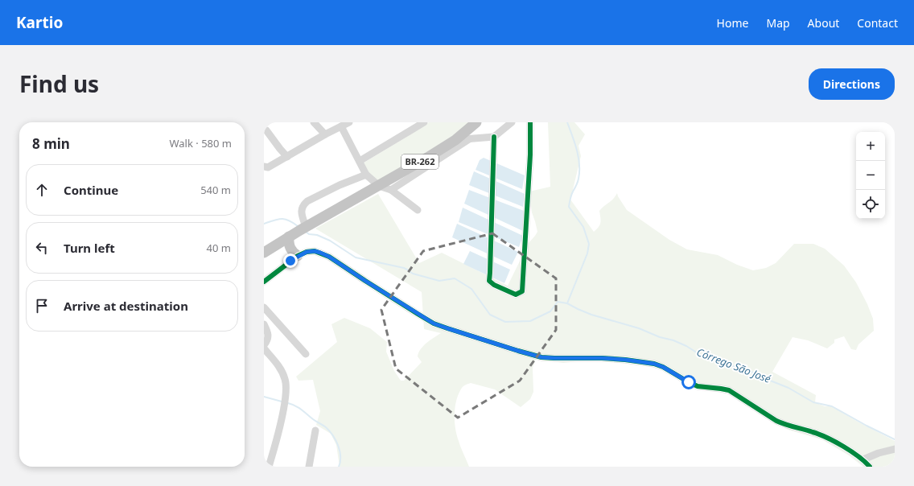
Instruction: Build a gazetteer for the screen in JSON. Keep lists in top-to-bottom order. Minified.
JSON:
{"streets":{"highway":["BR-262"]},"water":["Córrego São José"],"page":{"header":"Kartio","nav":["Home","Map","About","Contact"],"title":"Find us","buttons":"Directions","heading":["8 min","Walk · 580 m"],"map_buttons":["+","−"],"list":[["Continue","540 m"],["Turn left","40 m"],"Arrive at destination"]}}
